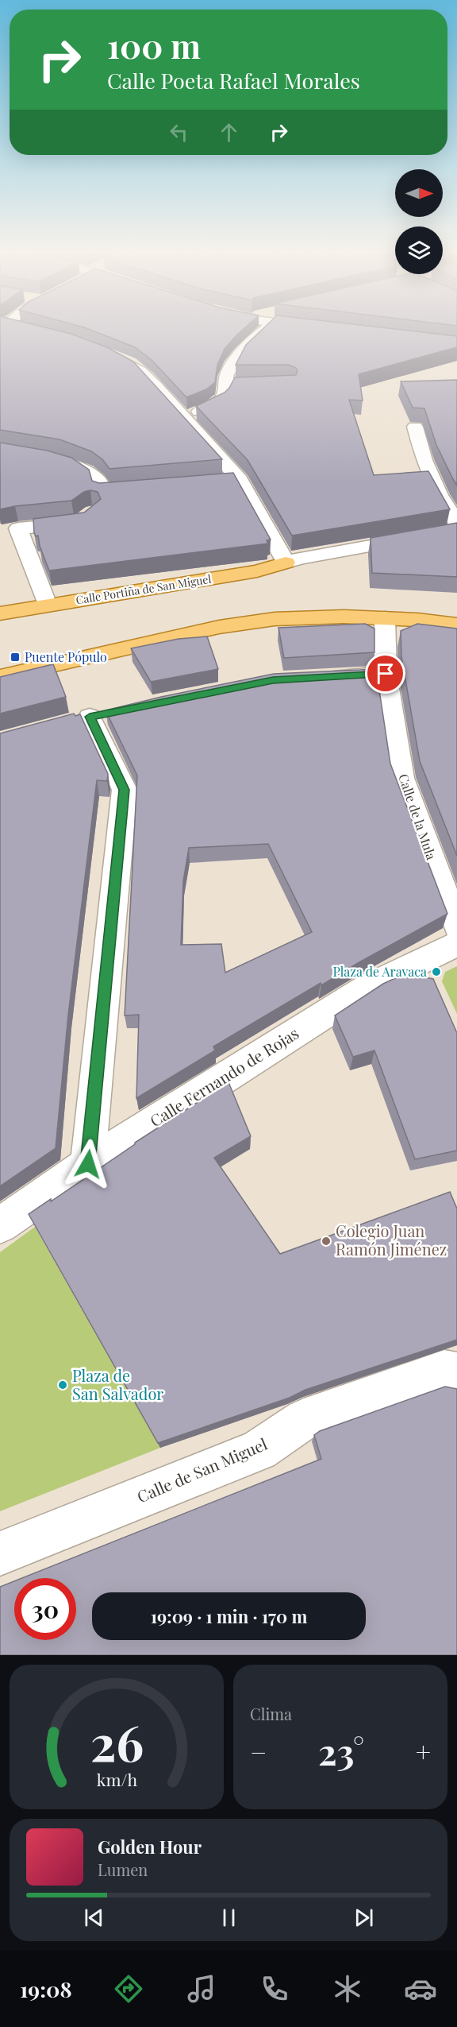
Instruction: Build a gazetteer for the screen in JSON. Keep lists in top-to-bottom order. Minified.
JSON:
{"streets":{"main road":["Calle Portiña de San Miguel"],"street":["Calle de la Mula","Calle Fernando de Rojas","Calle de San Miguel"]},"places":{"transit":["Puente Pópulo"],"other":["Plaza de Aravaca","Colegio Juan Ramón Jiménez","Plaza de San Salvador"]},"north":"right","page":{"turn":["100 m","Calle Poeta Rafael Morales"],"limit":"30","trip":"19:09 · 1 min · 170 m","tile":"Clima","heat":["−","23°","+"],"song":["Golden Hour","Lumen"],"tabs":"19:08","gauge":["26","km/h"]}}
